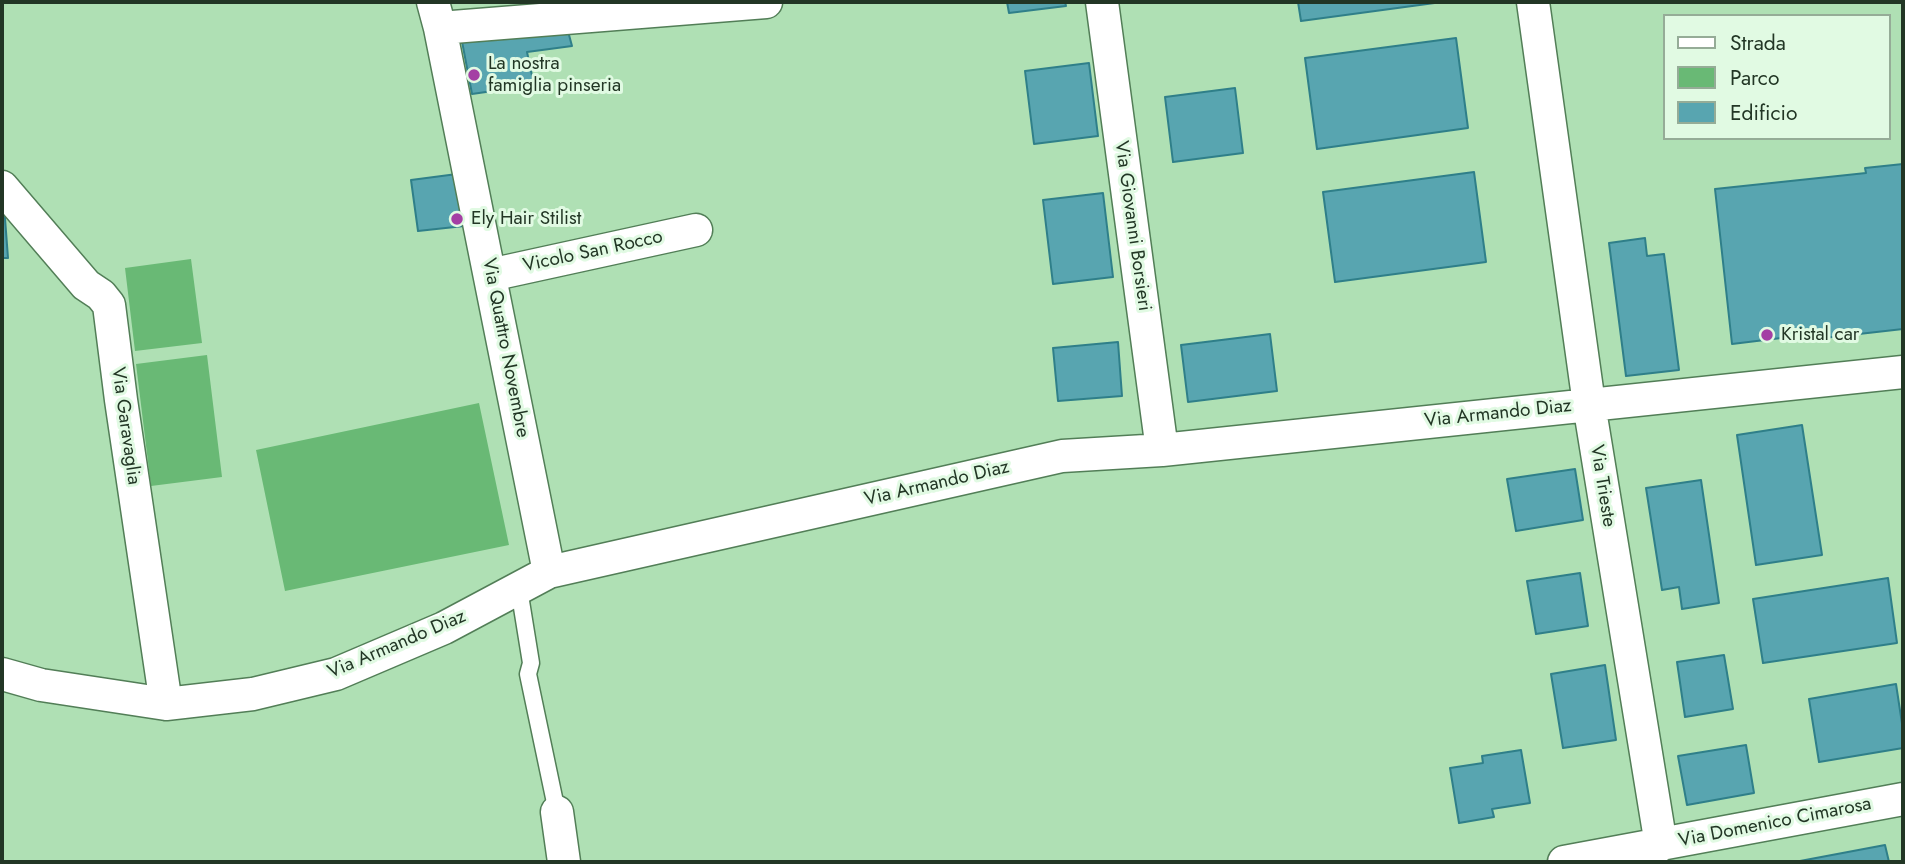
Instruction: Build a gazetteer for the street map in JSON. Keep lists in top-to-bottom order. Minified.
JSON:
{"streets":{"street":["Via Giovanni Borsieri","Vicolo San Rocco","Via Quattro Novembre","Via Armando Diaz","Via Garavaglia","Via Trieste","Via Domenico Cimarosa"]},"crossings":[["Via Giovanni Borsieri","Via Armando Diaz"],["Vicolo San Rocco","Via Quattro Novembre"],["Via Quattro Novembre","Via Armando Diaz"],["Via Armando Diaz","Via Garavaglia"],["Via Armando Diaz","Via Trieste"],["Via Trieste","Via Domenico Cimarosa"]],"places":["La nostra famiglia pinseria","Ely Hair Stilist","Kristal car"],"legend":["Strada","Parco","Edificio"]}
